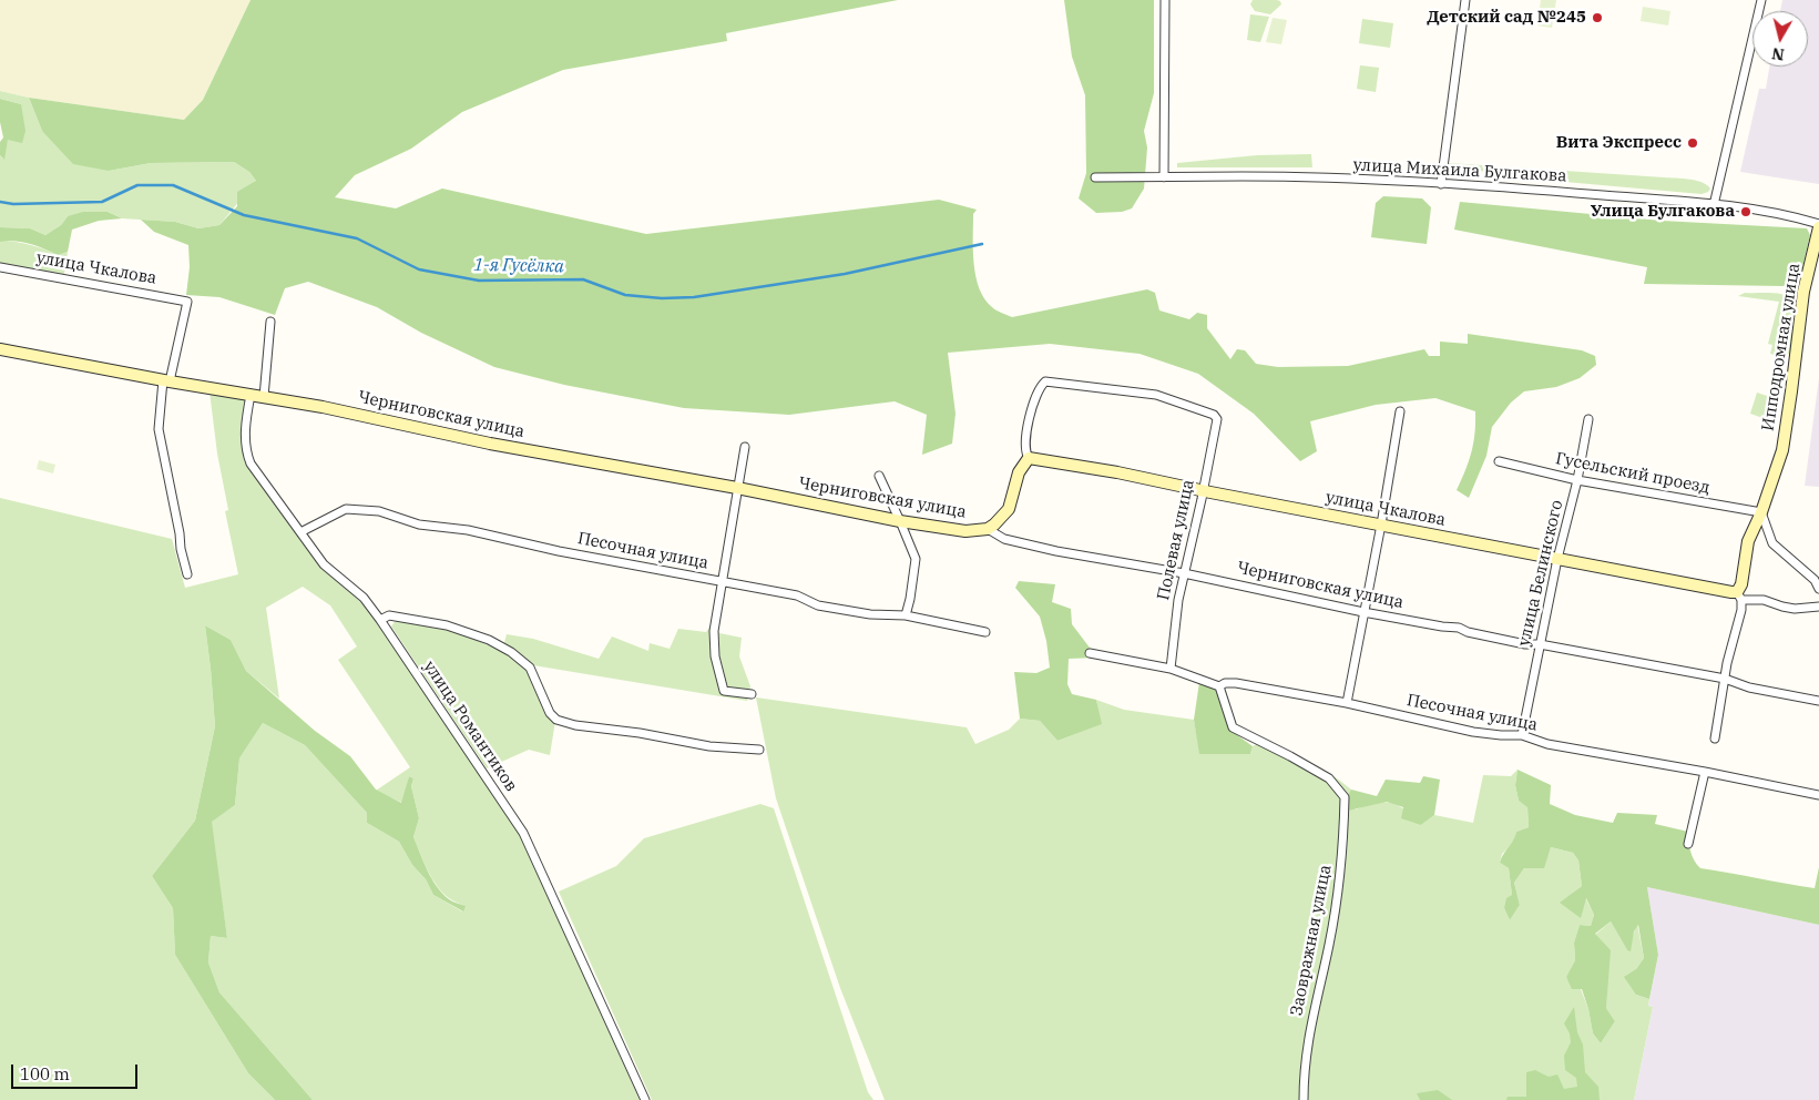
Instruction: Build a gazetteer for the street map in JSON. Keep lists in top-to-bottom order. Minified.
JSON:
{"streets":{"street":["улица Михаила Булгакова","улица Чкалова","Ипподромная улица","Черниговская улица","Гусельский проезд","Полевая улица","Песочная улица","улица Белинского","улица Романтиков","Заовражная улица"]},"crossings":[["улица Михаила Булгакова","Ипподромная улица"],["улица Чкалова","Ипподромная улица"],["улица Чкалова","Черниговская улица"],["улица Чкалова","Полевая улица"],["улица Чкалова","улица Белинского"],["Ипподромная улица","Гусельский проезд"],["Черниговская улица","Полевая улица"],["Черниговская улица","улица Белинского"],["Черниговская улица","улица Романтиков"],["Гусельский проезд","улица Белинского"],["Полевая улица","Песочная улица"],["Песочная улица","улица Белинского"],["Песочная улица","улица Романтиков"],["Песочная улица","Заовражная улица"]],"water":["1-я Гусёлка"],"places":["Детский сад №245","Вита Экспресс","Улица Булгакова"],"scale_bar":"100 m","north":"bottom"}
